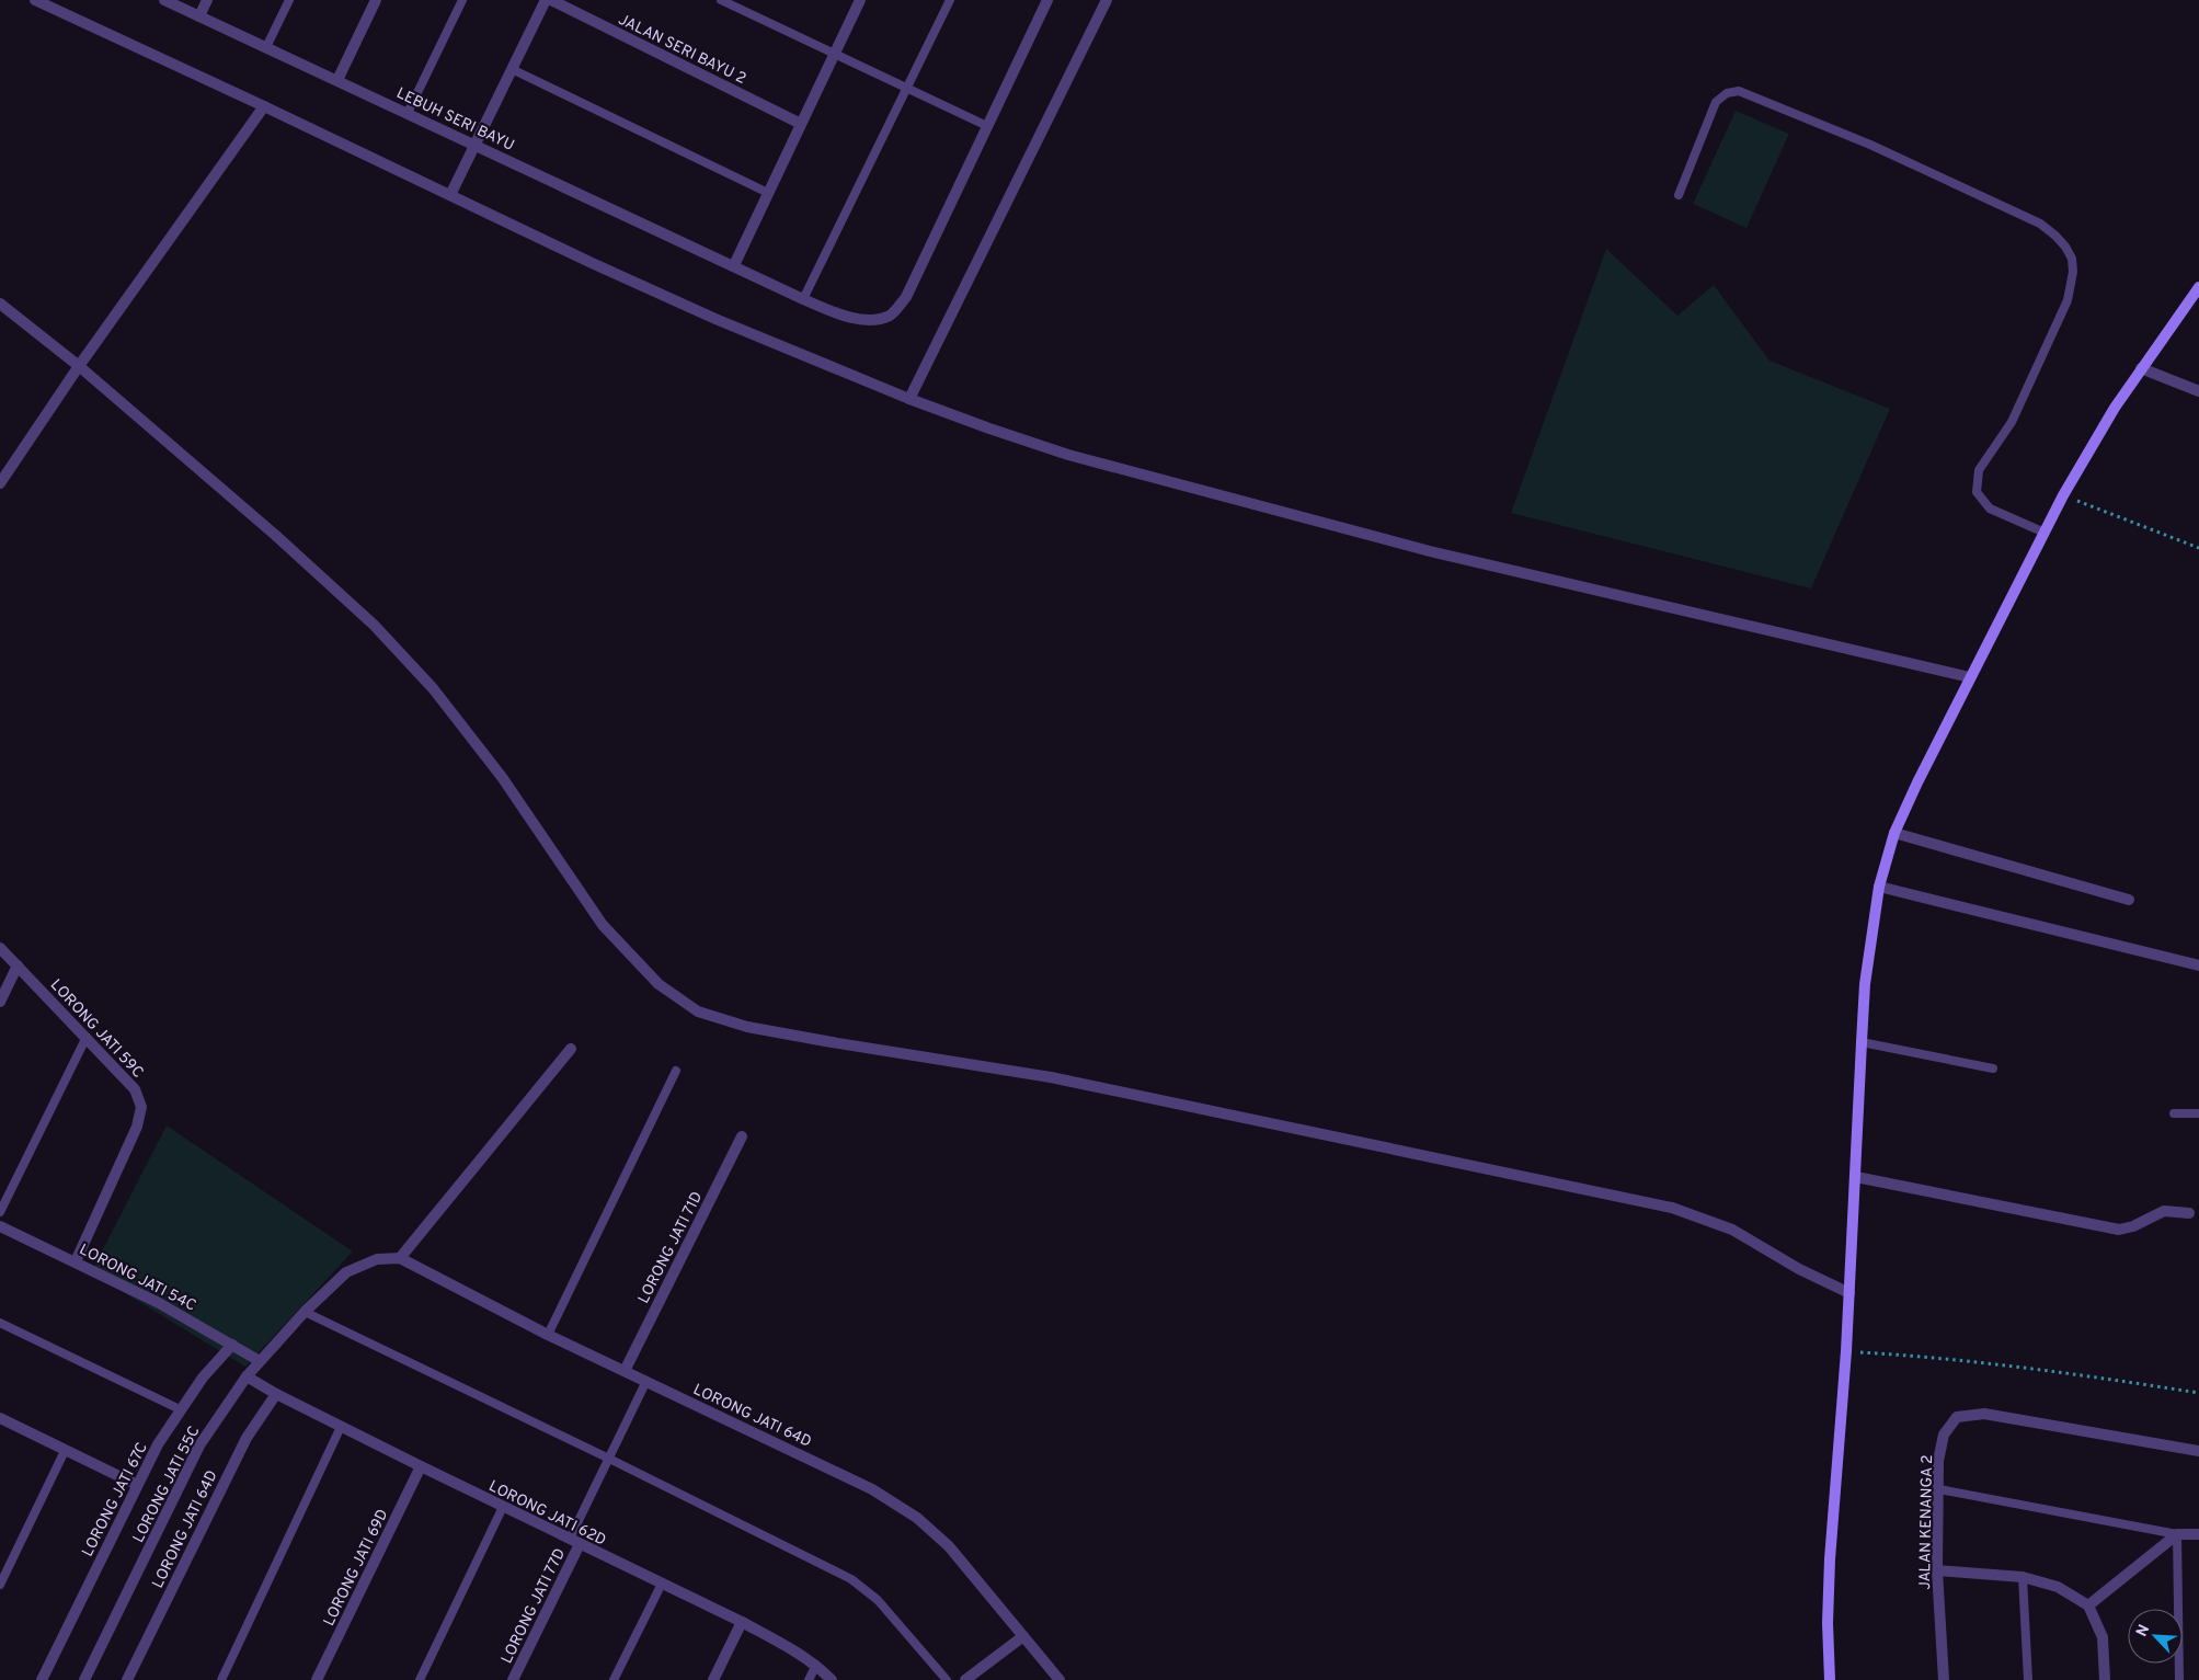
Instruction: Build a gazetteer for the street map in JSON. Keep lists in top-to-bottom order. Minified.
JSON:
{"streets":{"street":["JALAN SERI BAYU 2","LEBUH SERI BAYU","LORONG JATI 59C","LORONG JATI 71D","LORONG JATI 54C","LORONG JATI 64D","LORONG JATI 55C","LORONG JATI 67C","LORONG JATI 62D","JALAN KENANGA 2","LORONG JATI 69D","LORONG JATI 77D"]},"crossings":[["LORONG JATI 59C","LORONG JATI 54C"],["LORONG JATI 71D","LORONG JATI 64D"],["LORONG JATI 54C","LORONG JATI 55C"],["LORONG JATI 54C","LORONG JATI 67C"],["LORONG JATI 64D","LORONG JATI 55C"],["LORONG JATI 64D","LORONG JATI 62D"],["LORONG JATI 55C","LORONG JATI 62D"],["LORONG JATI 62D","LORONG JATI 69D"],["LORONG JATI 62D","LORONG JATI 77D"]],"north":"top left"}
